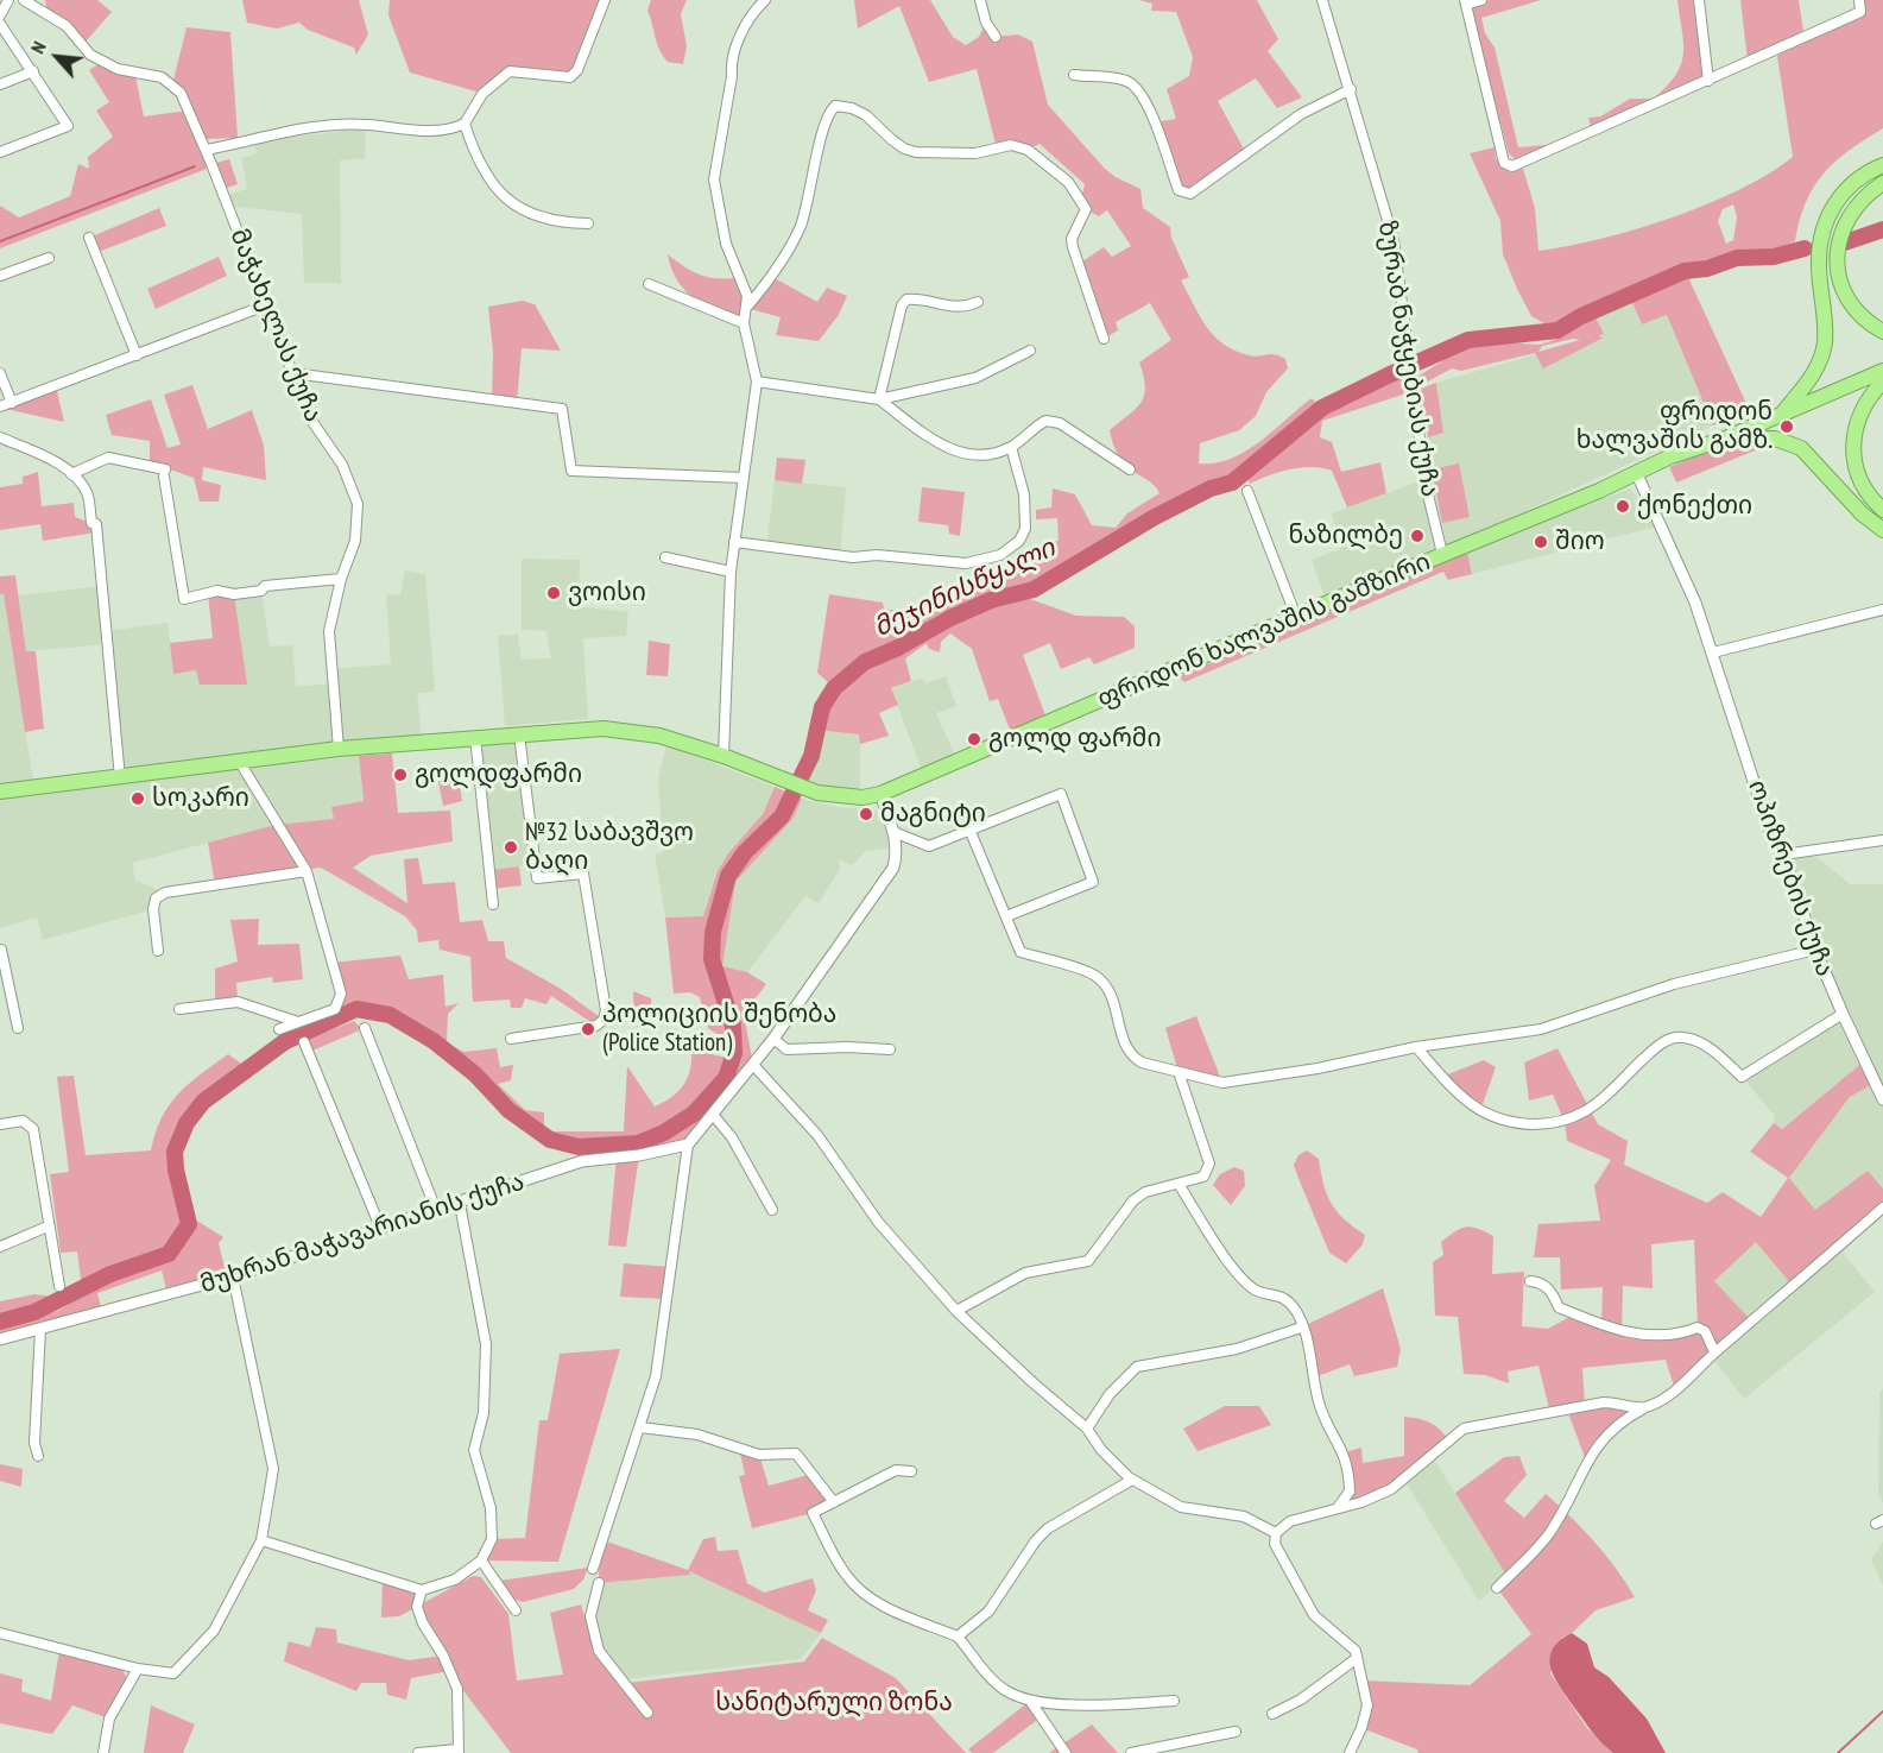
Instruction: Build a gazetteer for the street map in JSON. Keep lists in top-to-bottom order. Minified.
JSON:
{"streets":{"highway":["ფრიდონ ხალვაშის გამზირი"],"street":["მაჭახელას ქუჩა","ზურაბ ნაჭყებიას ქუჩა","ოპიზრების ქუჩა","მუხრან მაჭავარიანის ქუჩა"]},"crossings":[["მაჭახელას ქუჩა","ფრიდონ ხალვაშის გამზირი"],["ზურაბ ნაჭყებიას ქუჩა","ფრიდონ ხალვაშის გამზირი"],["ფრიდონ ხალვაშის გამზირი","ოპიზრების ქუჩა"]],"water":["მეჯინისწყალი"],"parks":["სანიტარული ზონა"],"places":["ფრიდონ ხალვაშის გამზ.","ქონექთი","ნაზილბე","შიო","ვოისი","გოლდ ფარმი","გოლდფარმი","სოკარი","მაგნიტი","№32 საბავშვო ბაღი","პოლიციის შენობა (Police Station)"],"north":"top left"}
